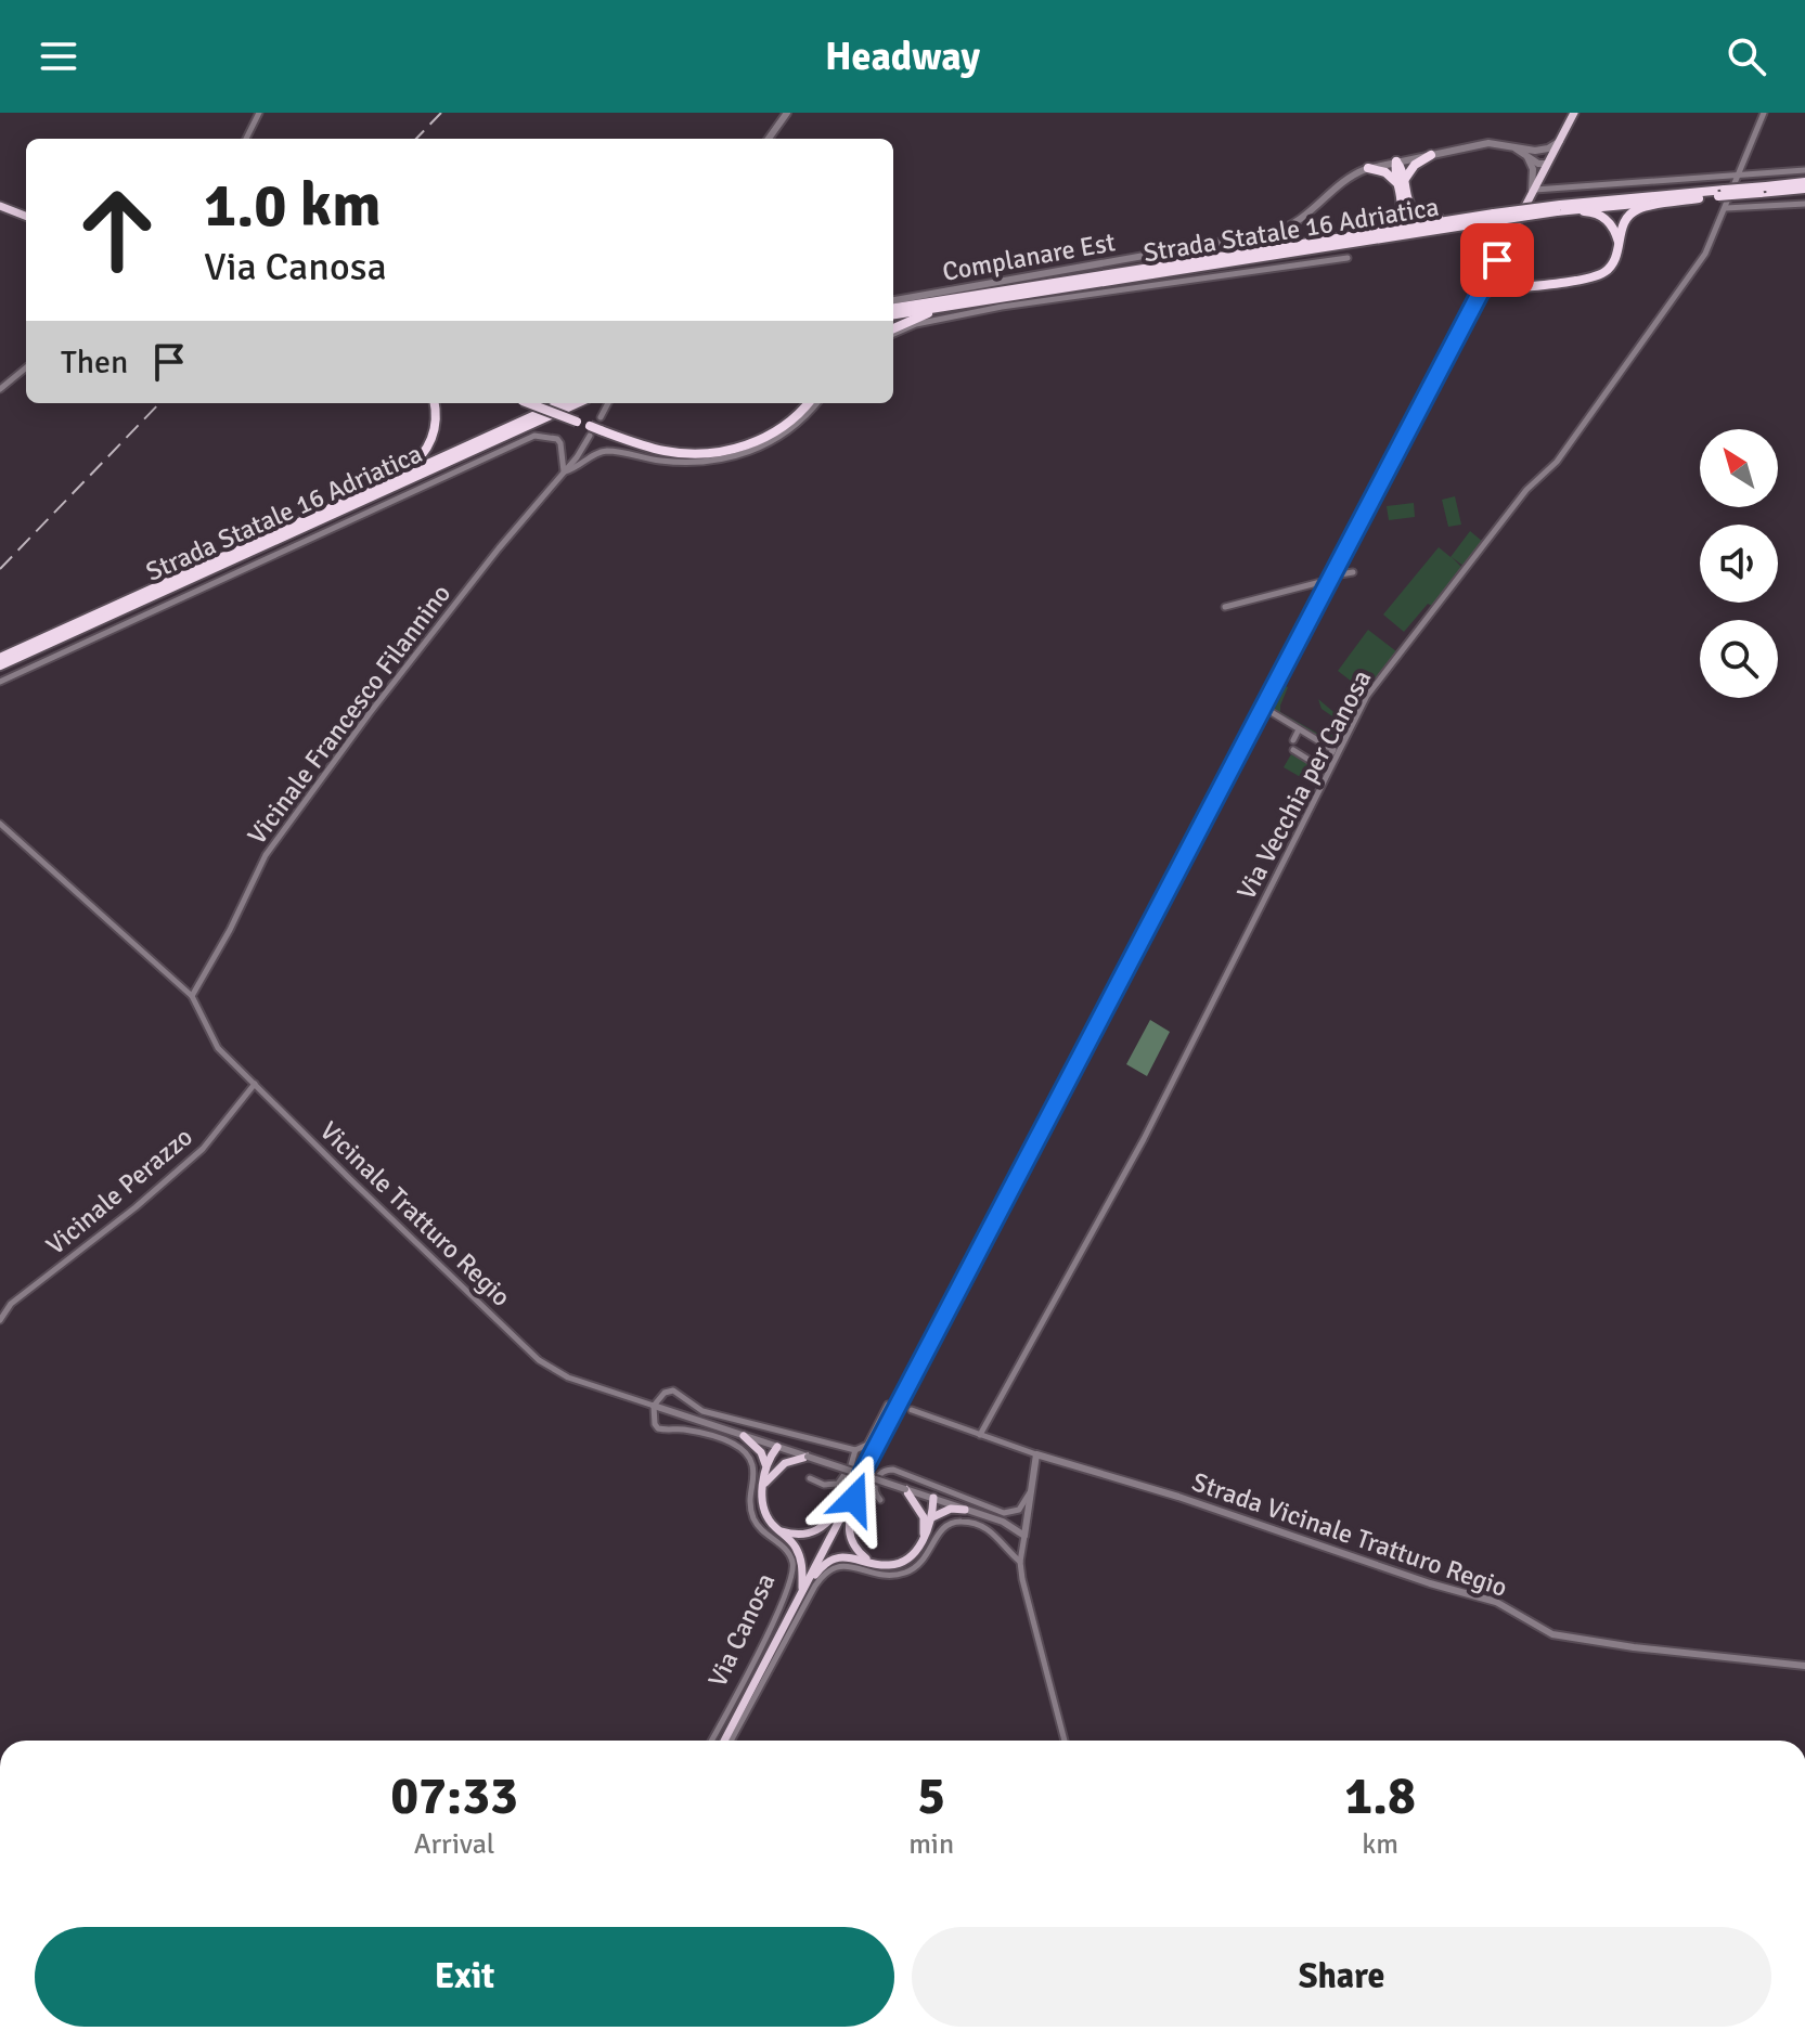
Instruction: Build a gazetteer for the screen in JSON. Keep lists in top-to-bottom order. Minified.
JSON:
{"streets":{"highway":["Strada Statale 16 Adriatica"],"street":["Complanare Est","Vicinale Francesco Filannino","Via Vecchia per Canosa","Vicinale Perazzo","Vicinale Tratturo Regio","Strada Vicinale Tratturo Regio","Via Canosa"]},"crossings":[["Strada Statale 16 Adriatica","Via Vecchia per Canosa"],["Vicinale Francesco Filannino","Vicinale Tratturo Regio"],["Vicinale Perazzo","Vicinale Tratturo Regio"],["Vicinale Tratturo Regio","Via Canosa"]],"north":"top left","page":{"header":"Headway","turn":["1.0 km","Via Canosa"],"then":"Then","eta":["07:33","Arrival","5","min","1.8","km"],"buttons":["Exit","Share"]}}
